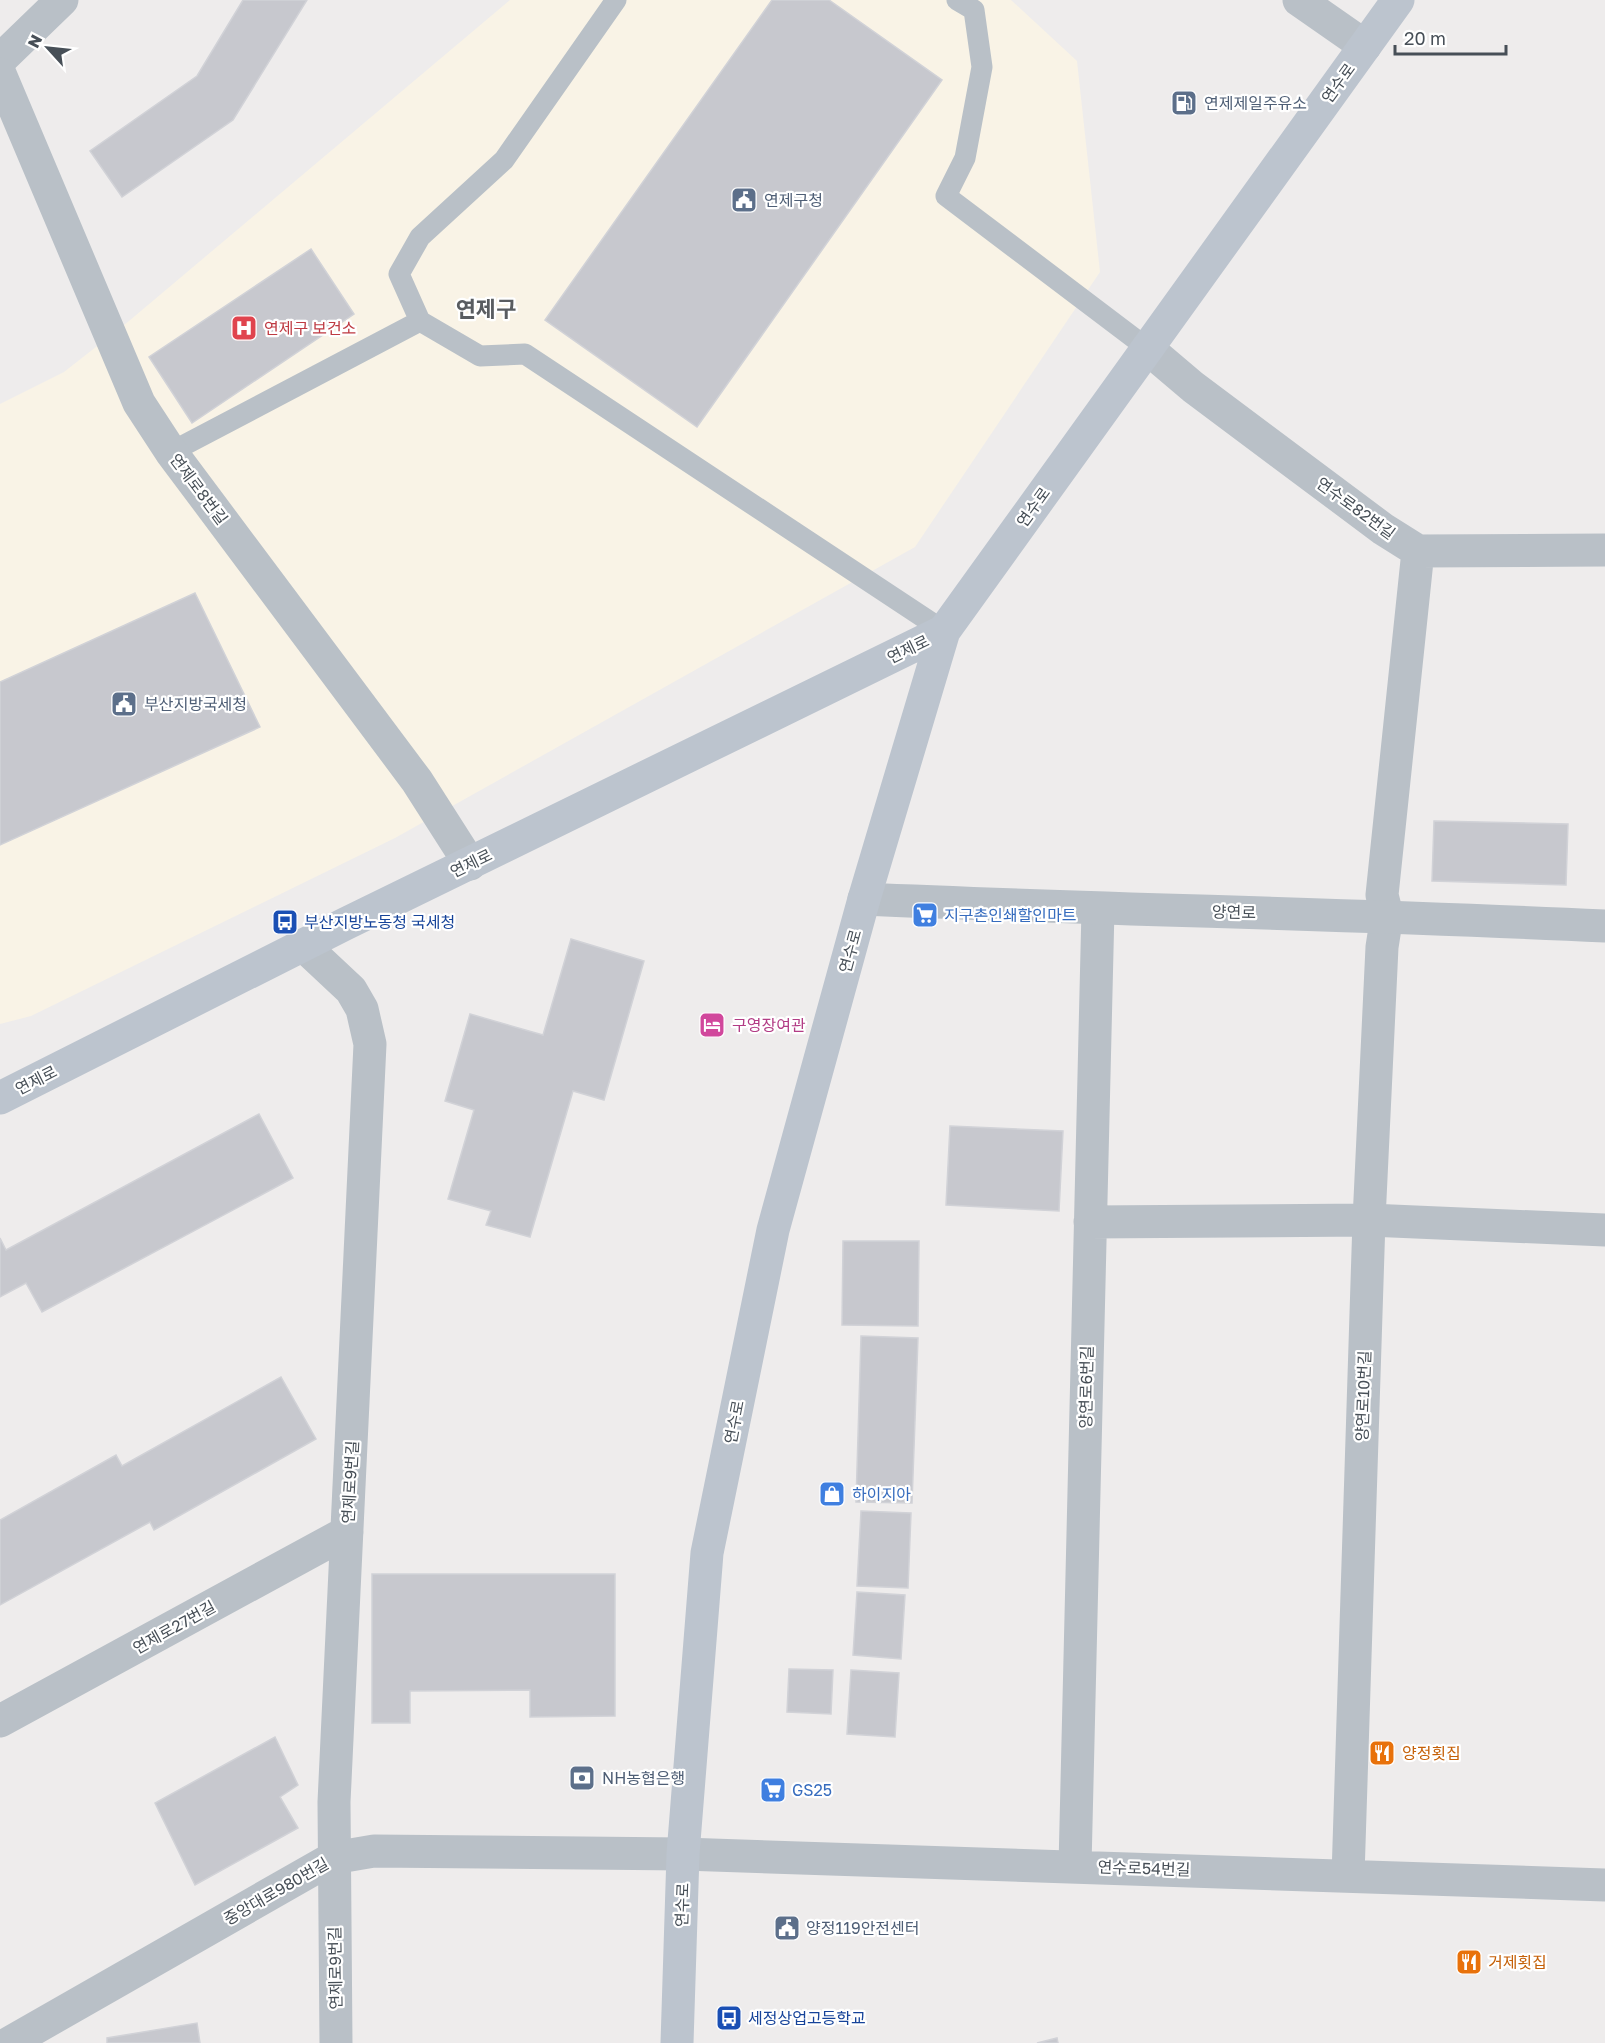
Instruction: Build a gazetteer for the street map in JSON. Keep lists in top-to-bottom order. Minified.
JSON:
{"streets":{"main road":["연수로","연제로"],"street":["연제로8번길","연수로82번길","양연로","양연로6번길","양연로10번길","연제로9번길","연제로27번길","연수로54번길","중앙대로980번길"]},"crossings":[["연수로","연수로82번길"],["연수로","연제로"],["연수로","양연로"],["연수로","연수로54번길"],["연수로","중앙대로980번길"],["연제로8번길","연제로"],["연수로82번길","양연로10번길"],["연제로","연제로9번길"],["양연로","양연로6번길"],["양연로","양연로10번길"],["양연로6번길","연수로54번길"],["양연로10번길","연수로54번길"],["연제로9번길","연제로27번길"],["연제로9번길","중앙대로980번길"],["연수로54번길","중앙대로980번길"]],"districts":["연제구"],"places":{"fuel station":["연제제일주유소"],"public building":["연제구청","부산지방국세청","양정119안전센터"],"hospital":["연제구 보건소"],"supermarket":["지구촌인쇄할인마트","GS25"],"bus stop":["부산지방노동청 국세청","세정상업고등학교"],"hotel":["구영장여관"],"shop":["하이지아"],"restaurant":["양정횟집","거제횟집"],"bank":["NH농협은행"]},"scale_bar":"20 m","north":"top left"}
